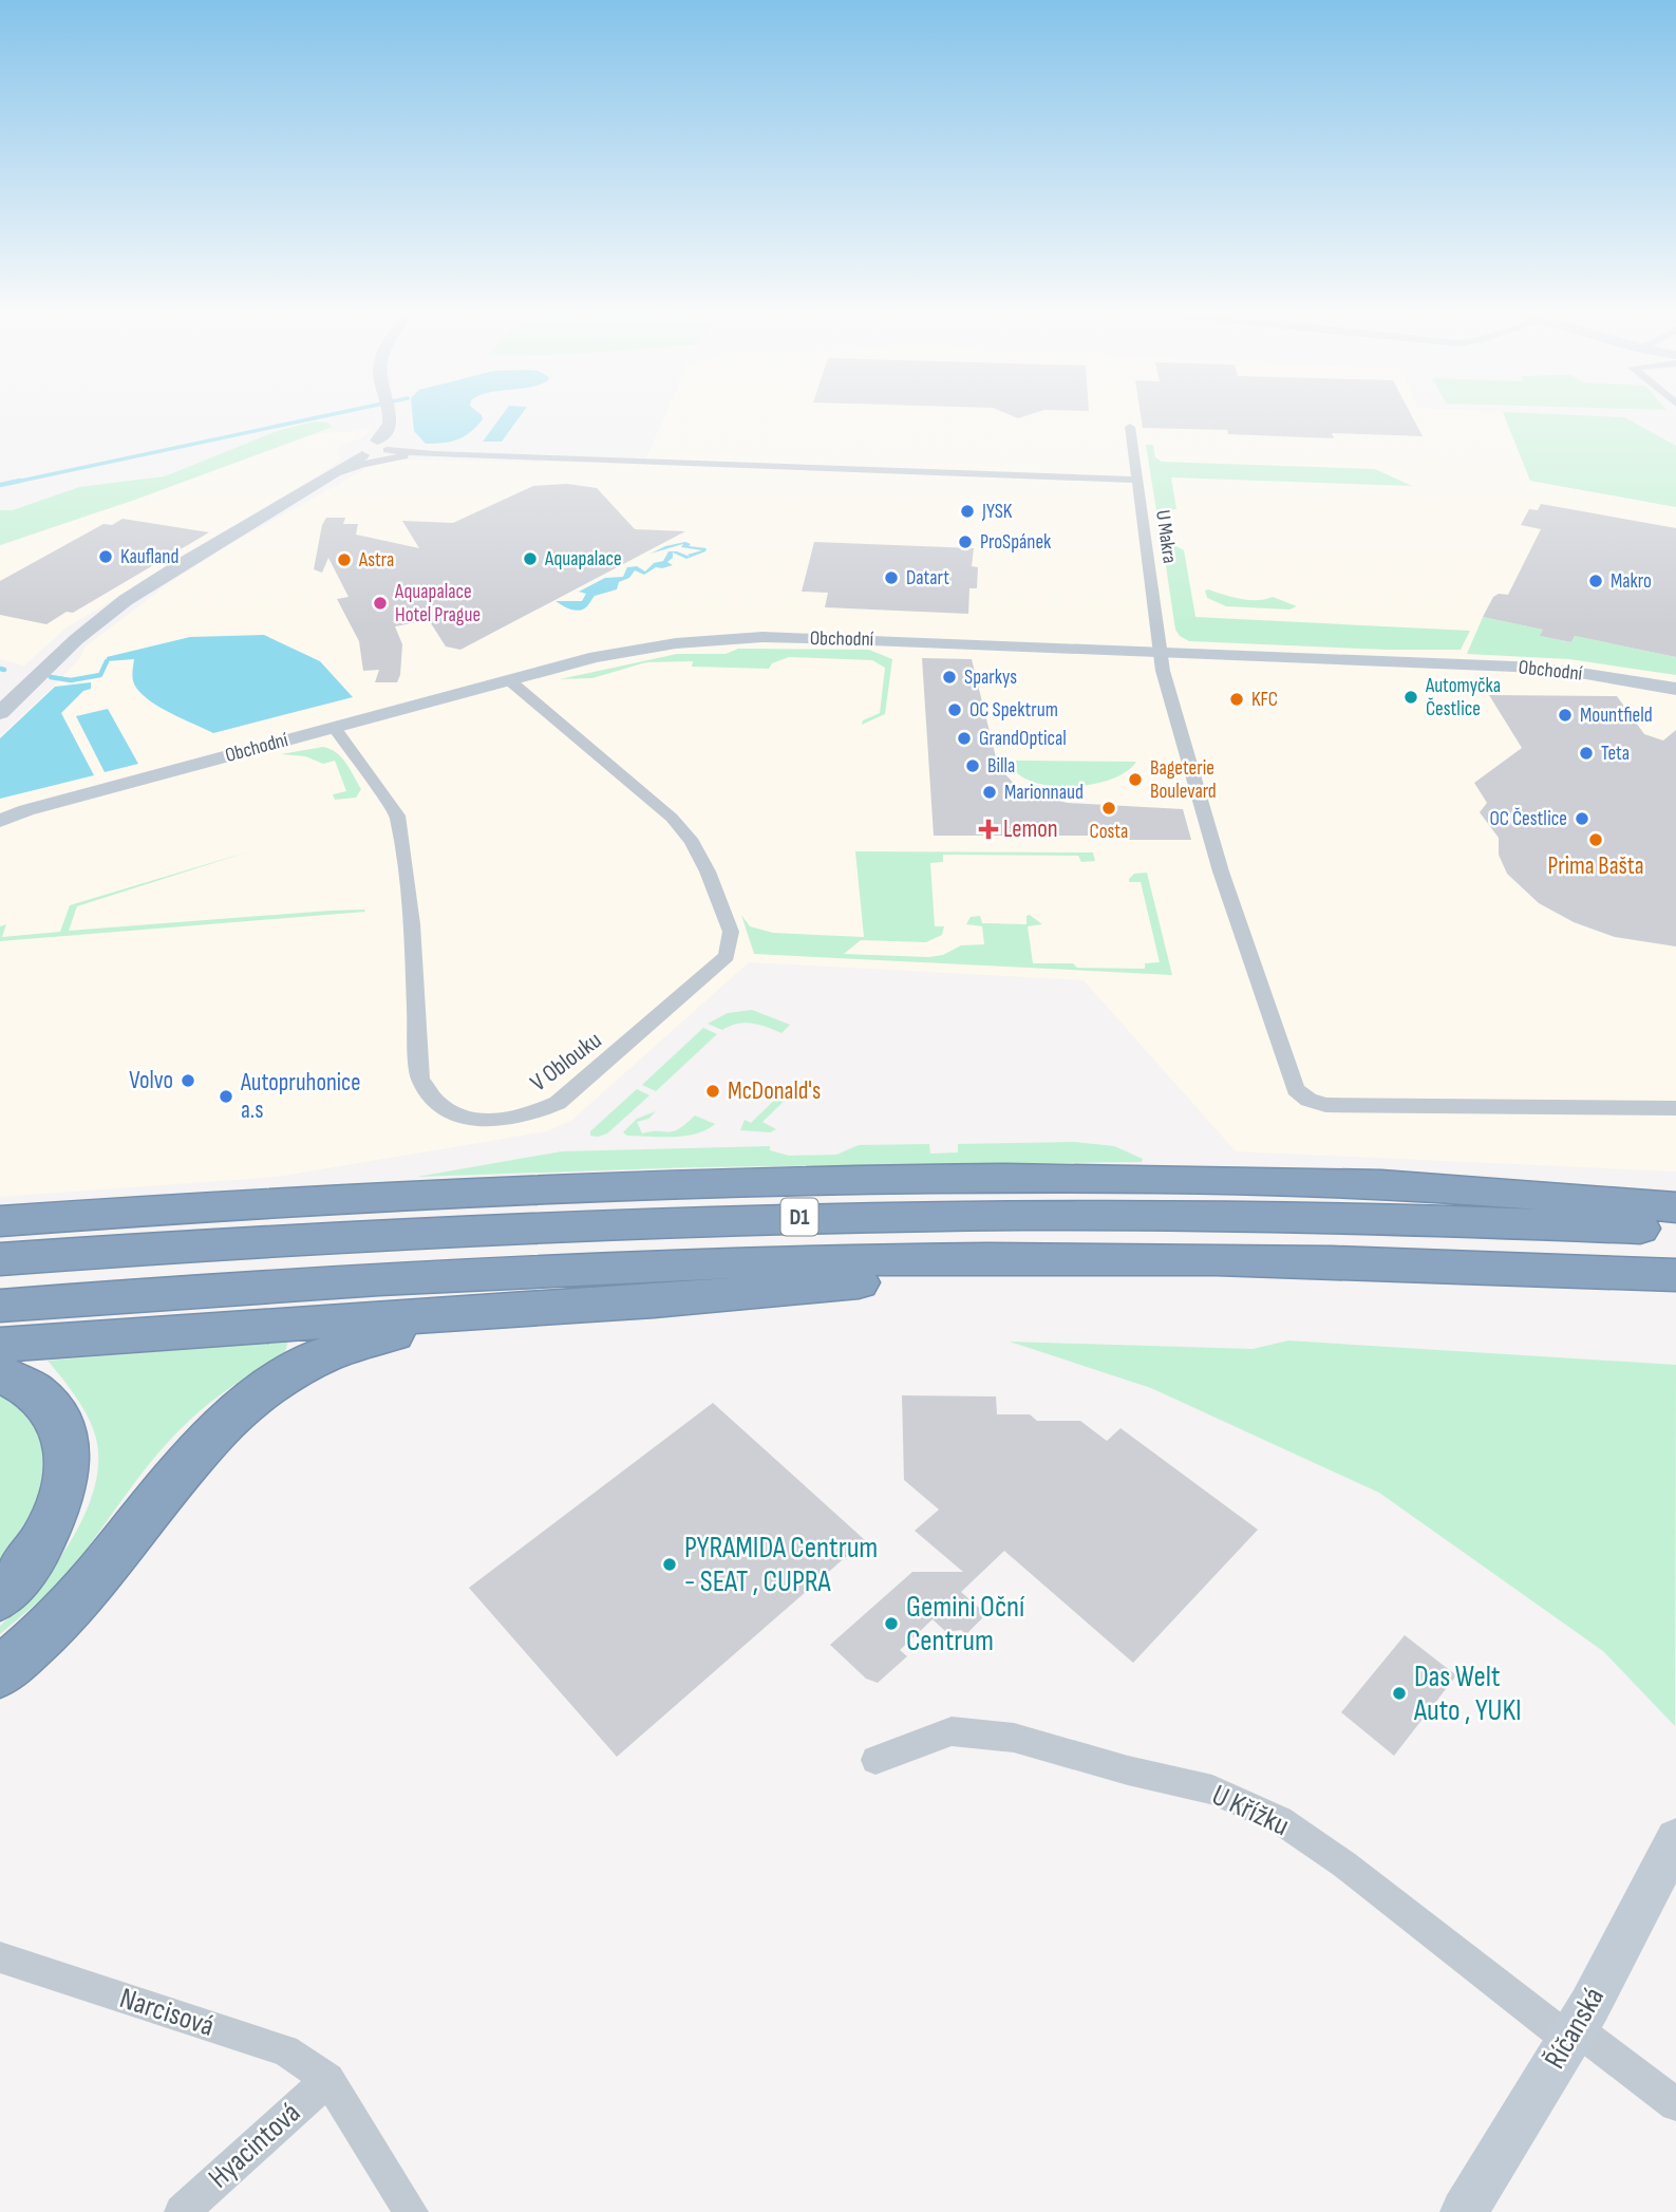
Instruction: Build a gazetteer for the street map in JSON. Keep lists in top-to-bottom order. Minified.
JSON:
{"streets":{"highway":["D1"],"street":["U Makra","Obchodní","V Oblouku","U Křížku","Narcisová","Říčanská","Hyacintová"]},"crossings":[["U Makra","Obchodní"],["Obchodní","V Oblouku"],["U Křížku","Říčanská"],["Narcisová","Hyacintová"]],"places":{"other":["JYSK","ProSpánek","Kaufland","Aquapalace","Astra","Datart","Makro","Aquapalace Hotel Prague","Sparkys","Automyčka Čestlice","KFC","OC Spektrum","Mountfield","GrandOptical","Teta","Billa","Bageterie Boulevard","Marionnaud","Costa","OC Čestlice","Prima Bašta","Volvo","McDonald's","Autopruhonice a.s","PYRAMIDA Centrum - SEAT , CUPRA","Gemini Oční Centrum","Das Welt Auto , YUKI"],"health":["Lemon"]}}
